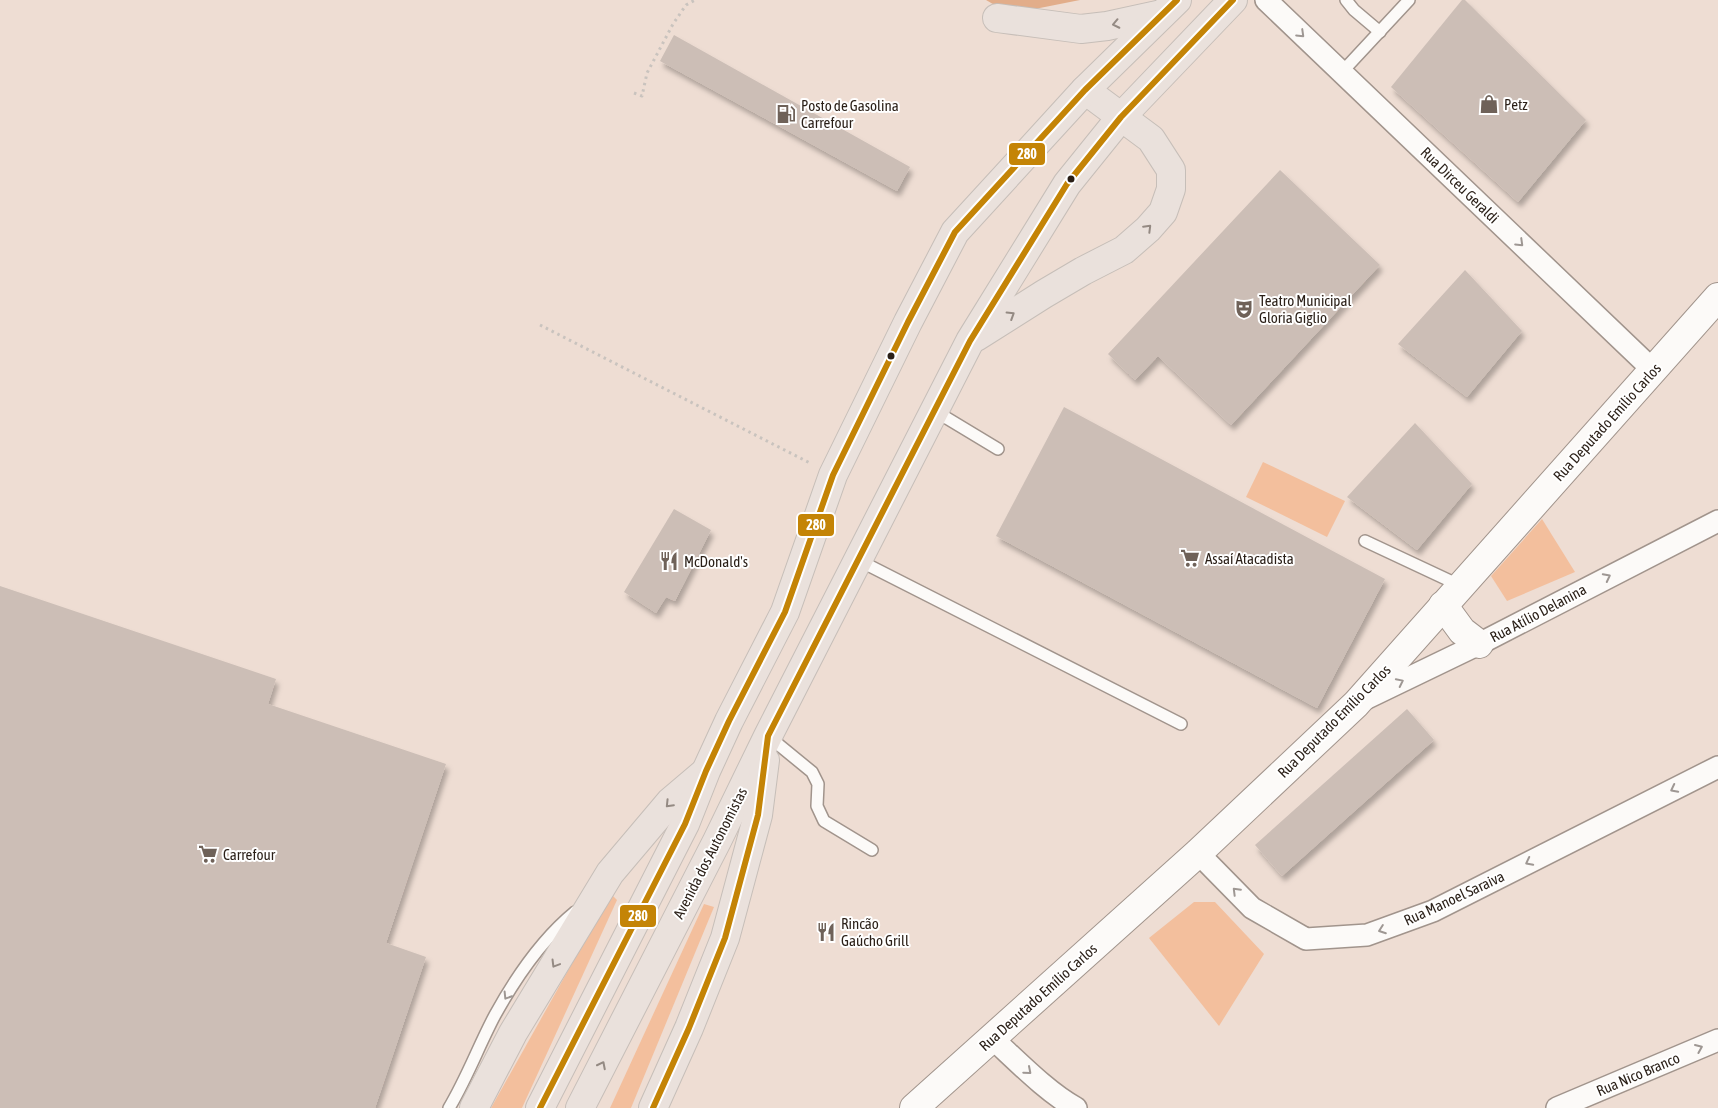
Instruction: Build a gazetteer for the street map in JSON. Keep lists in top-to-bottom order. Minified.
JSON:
{"streets":{"main road":["Avenida dos Autonomistas"],"street":["Rua Dirceu Geraldi","Rua Deputado Emílio Carlos","Rua Atílio Delanina","Rua Manoel Saraiva","Rua Nico Branco"]},"crossings":[["Rua Dirceu Geraldi","Rua Deputado Emílio Carlos"],["Rua Deputado Emílio Carlos","Rua Atílio Delanina"],["Rua Deputado Emílio Carlos","Rua Manoel Saraiva"]],"one_way":["Rua Dirceu Geraldi","Rua Atílio Delanina","Rua Manoel Saraiva","Rua Nico Branco"],"places":{"shop":["Petz"],"fuel station":["Posto de Gasolina Carrefour"],"theatre":["Teatro Municipal Gloria Giglio"],"supermarket":["Assaí Atacadista","Carrefour"],"restaurant":["McDonald's","Rincão Gaúcho Grill"]},"lines":["transit line 280"]}
